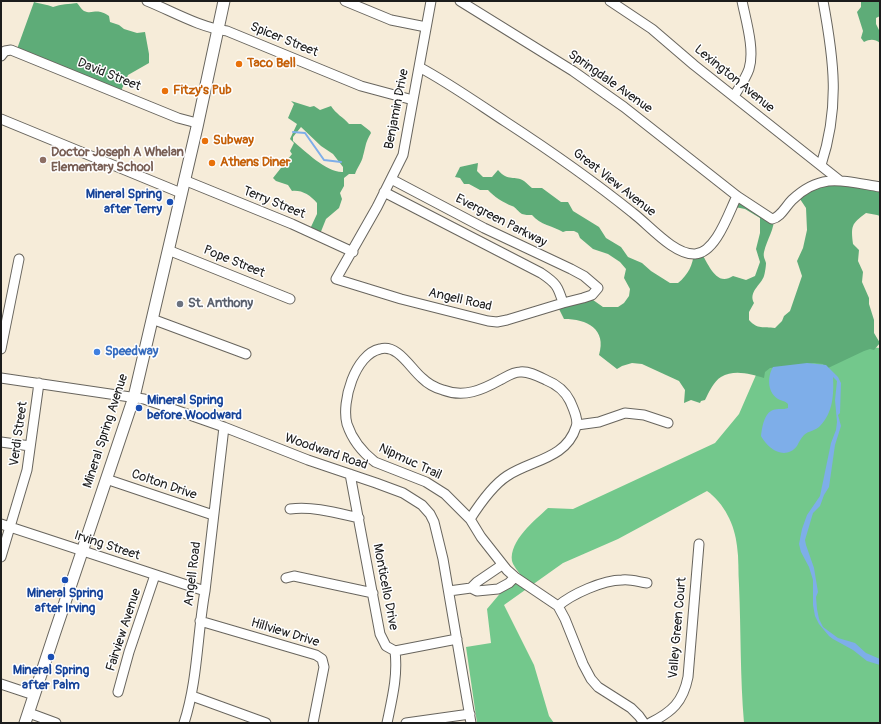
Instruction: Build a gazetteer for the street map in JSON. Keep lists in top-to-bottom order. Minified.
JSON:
{"streets":{"main road":["Mineral Spring Avenue"],"street":["Spicer Street","David Street","Lexington Avenue","Springdale Avenue","Benjamin Drive","Great View Avenue","Terry Street","Evergreen Parkway","Pope Street","Angell Road","Verdi Street","Woodward Road","Nipmuc Trail","Colton Drive","Irving Street","Monticello Drive","Valley Green Court","Fairview Avenue","Hillview Drive"]},"crossings":[["Spicer Street","Benjamin Drive"],["Spicer Street","Mineral Spring Avenue"],["David Street","Mineral Spring Avenue"],["Springdale Avenue","Great View Avenue"],["Benjamin Drive","Great View Avenue"],["Benjamin Drive","Terry Street"],["Benjamin Drive","Evergreen Parkway"],["Benjamin Drive","Angell Road"],["Terry Street","Mineral Spring Avenue"],["Evergreen Parkway","Angell Road"],["Pope Street","Mineral Spring Avenue"],["Angell Road","Woodward Road"],["Angell Road","Colton Drive"],["Angell Road","Irving Street"],["Angell Road","Hillview Drive"],["Mineral Spring Avenue","Woodward Road"],["Mineral Spring Avenue","Colton Drive"],["Mineral Spring Avenue","Irving Street"],["Verdi Street","Woodward Road"],["Verdi Street","Irving Street"],["Woodward Road","Monticello Drive"],["Irving Street","Fairview Avenue"]],"places":["Taco Bell","Fitzy's Pub","Subway","Doctor Joseph A Whelan Elementary School","Athens Diner","Mineral Spring after Terry","St. Anthony","Speedway","Mineral Spring before Woodward","Mineral Spring after Irving","Mineral Spring after Palm"]}
